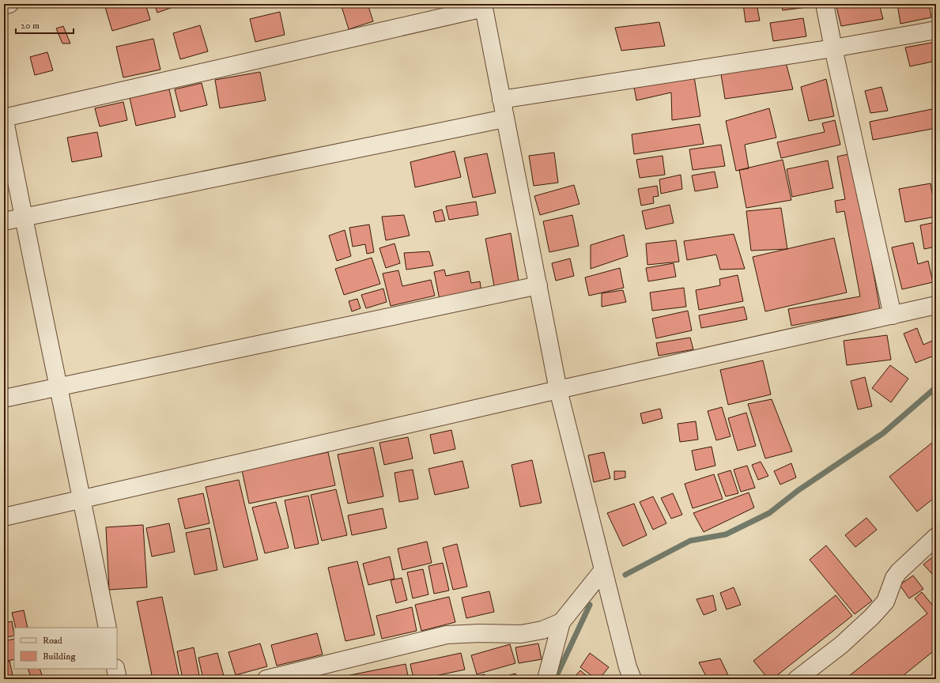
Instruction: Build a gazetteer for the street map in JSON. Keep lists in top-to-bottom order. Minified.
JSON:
{"legend":["Road","Building"],"scale_bar":"20 m"}
